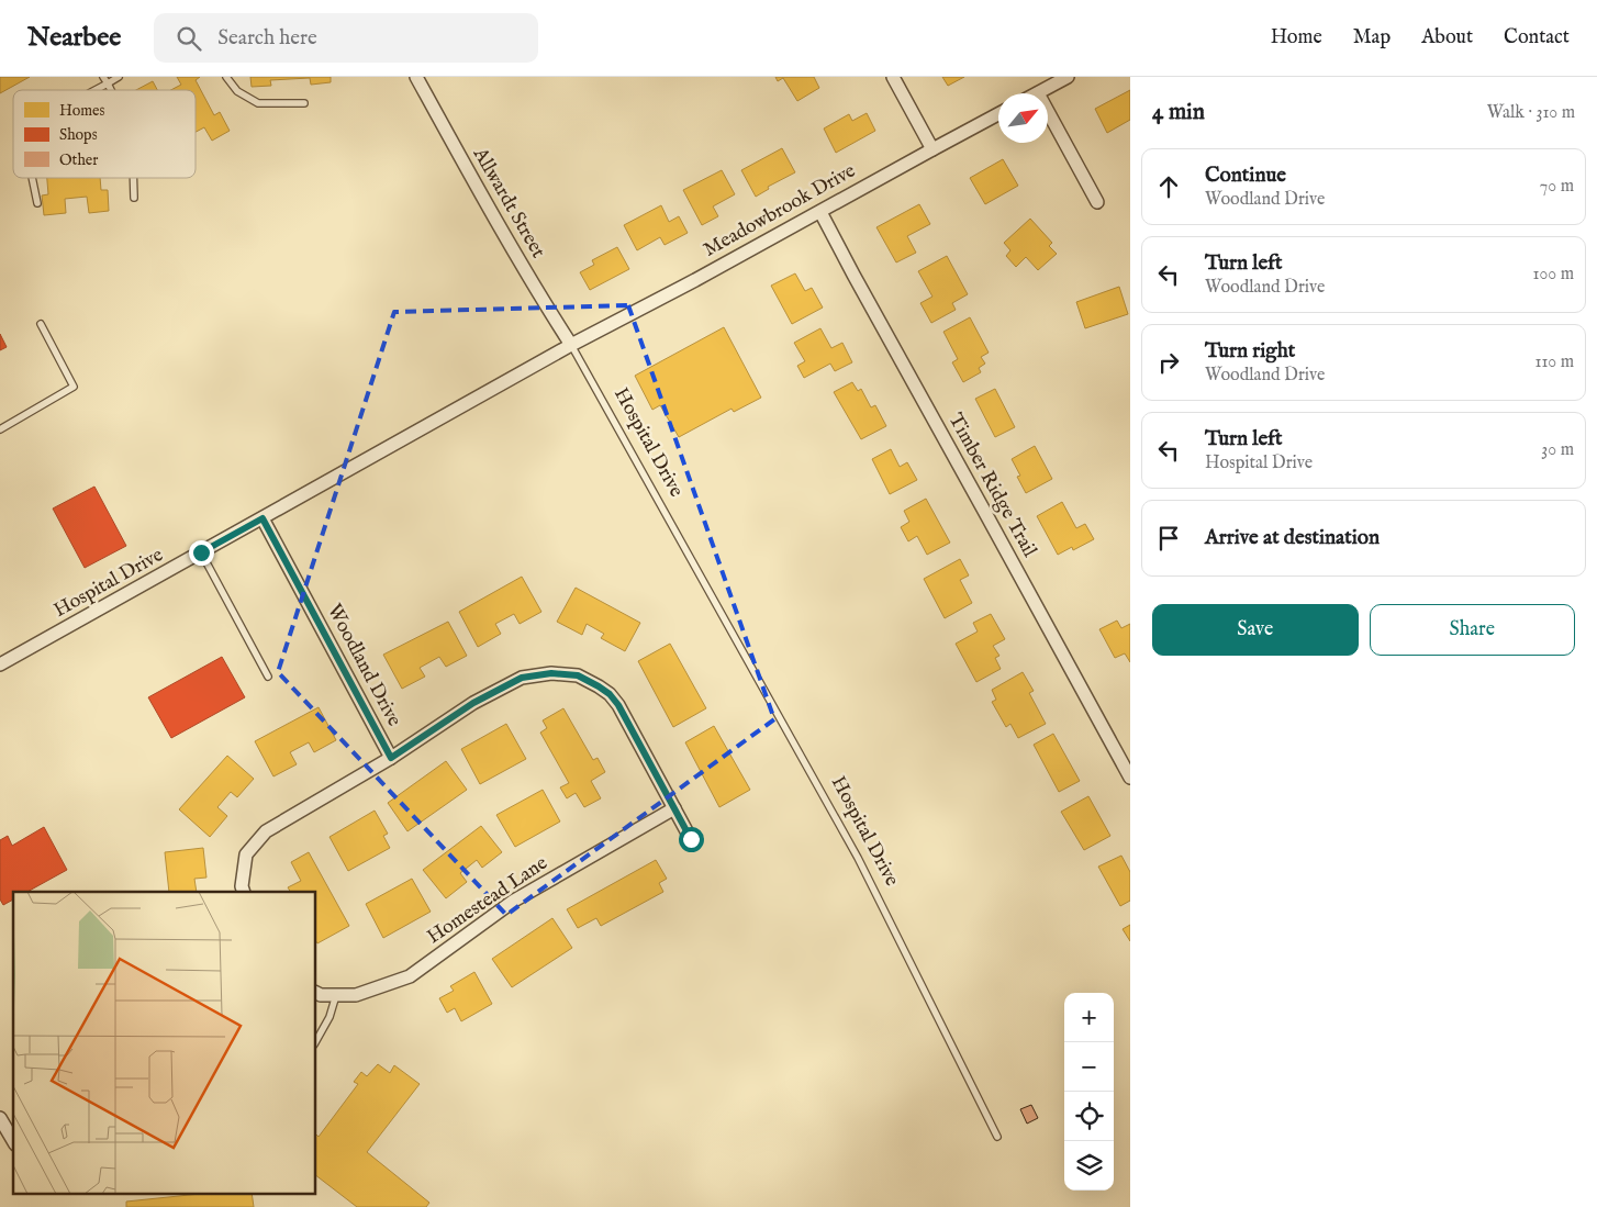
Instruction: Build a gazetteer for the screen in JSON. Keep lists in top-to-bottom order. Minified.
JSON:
{"streets":{"street":["Allwardt Street","Meadowbrook Drive","Hospital Drive","Timber Ridge Trail","Woodland Drive","Homestead Lane"]},"crossings":[["Allwardt Street","Meadowbrook Drive"],["Allwardt Street","Hospital Drive"],["Meadowbrook Drive","Hospital Drive"],["Meadowbrook Drive","Timber Ridge Trail"],["Hospital Drive","Woodland Drive"],["Woodland Drive","Homestead Lane"]],"legend":["Homes","Shops","Other"],"north":"top right","page":{"header":"Nearbee","search":"Search here","nav":["Home","Map","About","Contact"],"heading":["4 min","Walk · 310 m"],"list":[["Continue","Woodland Drive","70 m"],["Turn left","Woodland Drive","100 m"],["Turn right","Woodland Drive","110 m"],["Turn left","Hospital Drive","30 m"],"Arrive at destination"],"buttons":["Save","Share"],"map_buttons":["+","−"]}}
